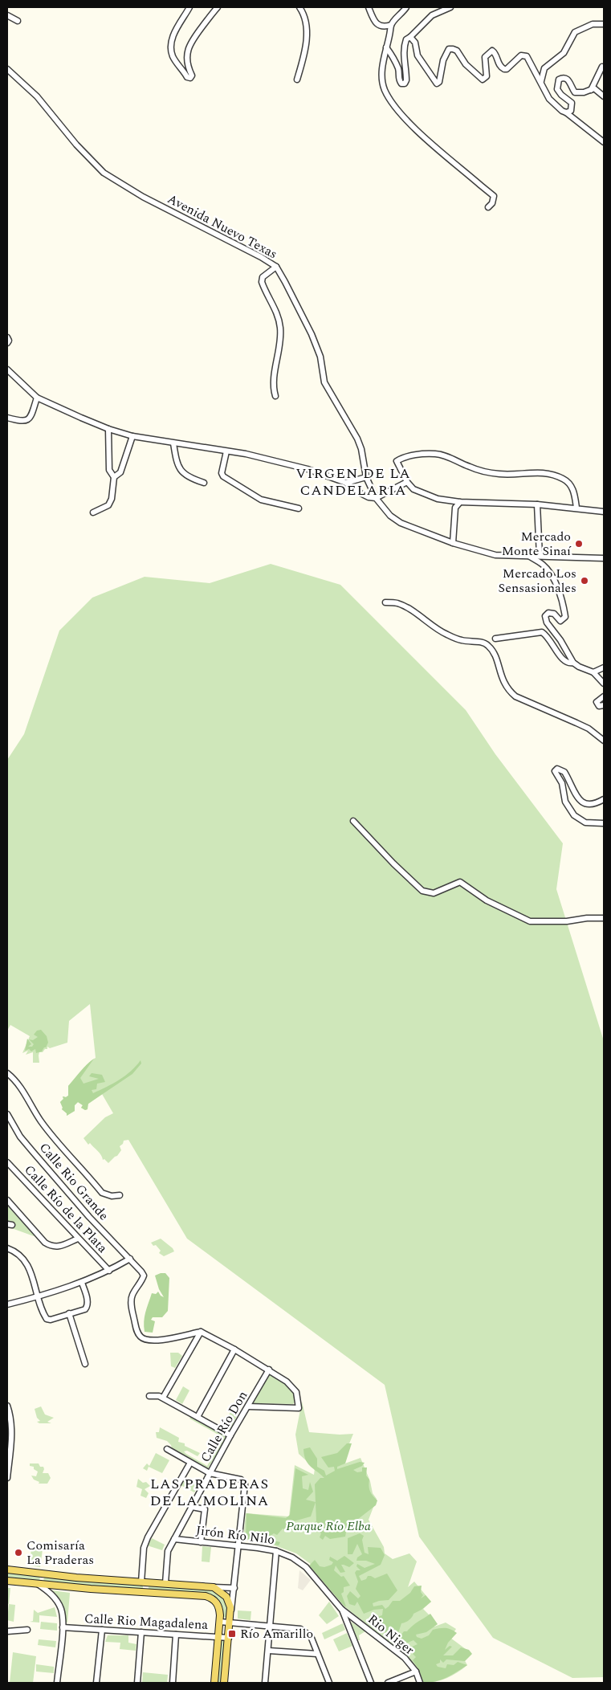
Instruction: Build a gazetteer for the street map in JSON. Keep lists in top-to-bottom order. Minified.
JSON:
{"streets":{"street":["Avenida Nuevo Texas","Calle Rio Grande","Calle Río de la Plata","Calle Río Don","Jirón Río Nilo","Calle Rio Magadalena","Rio Niger"]},"crossings":[["Calle Río Don","Jirón Río Nilo"],["Jirón Río Nilo","Rio Niger"]],"districts":["VIRGEN DE LA CANDELARIA","LAS PRADERAS DE LA MOLINA"],"parks":["Parque Río Elba"],"places":{"other":["Mercado Monte Sinaí","Mercado Los Sensasionales","Comisaría La Praderas"],"transit":["Río Amarillo"]}}
